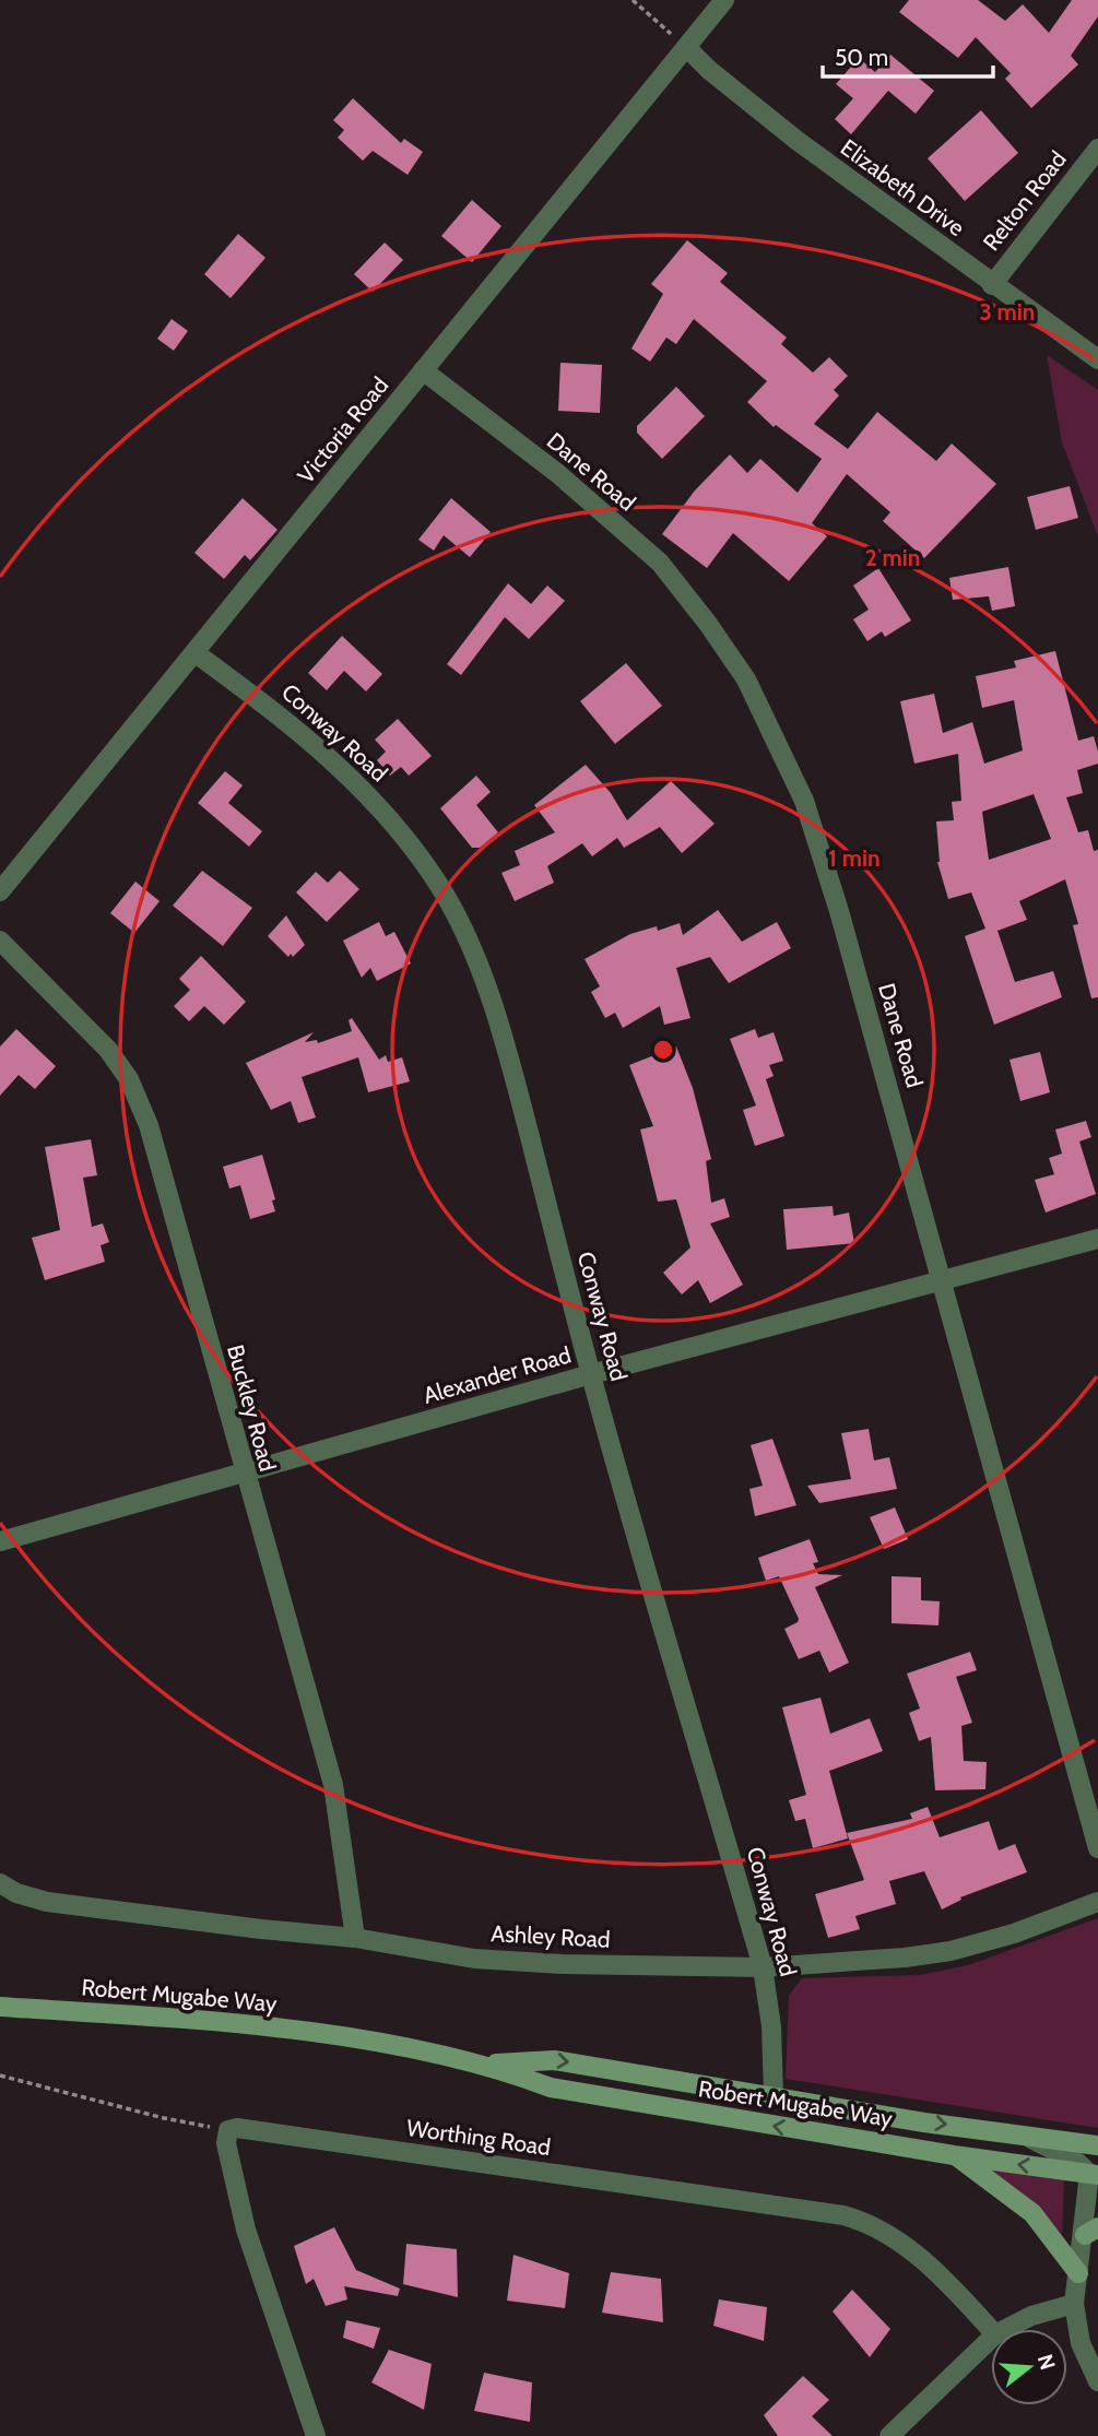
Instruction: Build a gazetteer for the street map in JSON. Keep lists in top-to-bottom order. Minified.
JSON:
{"streets":{"main road":["Robert Mugabe Way"],"street":["Elizabeth Drive","Relton Road","Victoria Road","Dane Road","Conway Road","Alexander Road","Buckley Road","Ashley Road","Worthing Road"]},"crossings":[["Elizabeth Drive","Relton Road"],["Elizabeth Drive","Victoria Road"],["Victoria Road","Dane Road"],["Victoria Road","Conway Road"],["Dane Road","Alexander Road"],["Conway Road","Alexander Road"],["Conway Road","Ashley Road"],["Conway Road","Robert Mugabe Way"],["Alexander Road","Buckley Road"],["Buckley Road","Ashley Road"]],"scale_bar":"50 m","north":"right","rings":["3 min","2 min","1 min"]}
